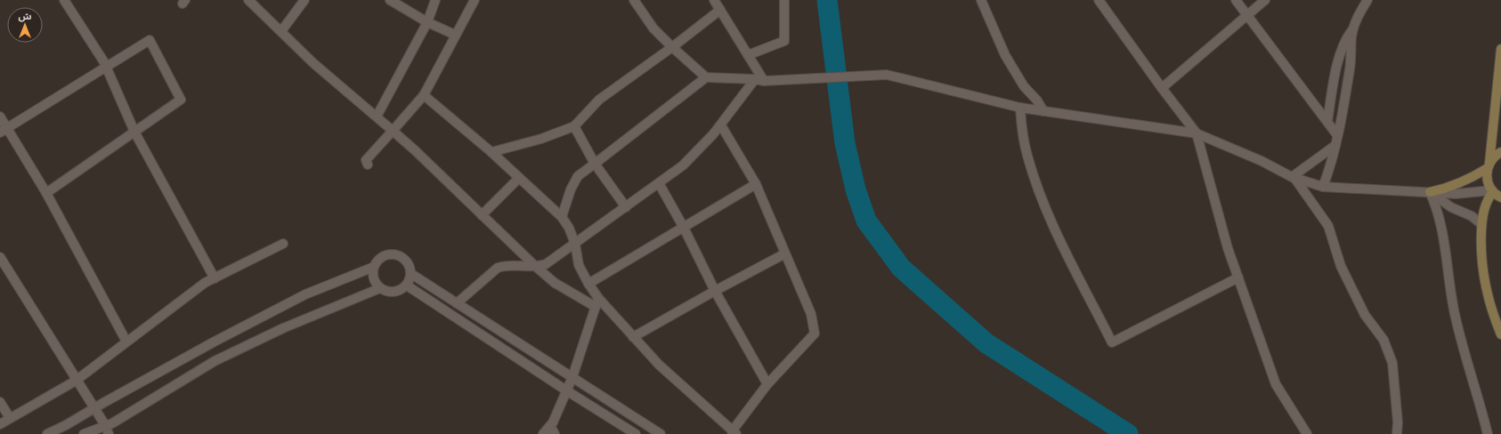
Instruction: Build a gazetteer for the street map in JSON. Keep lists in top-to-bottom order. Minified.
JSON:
{"north":"top"}
